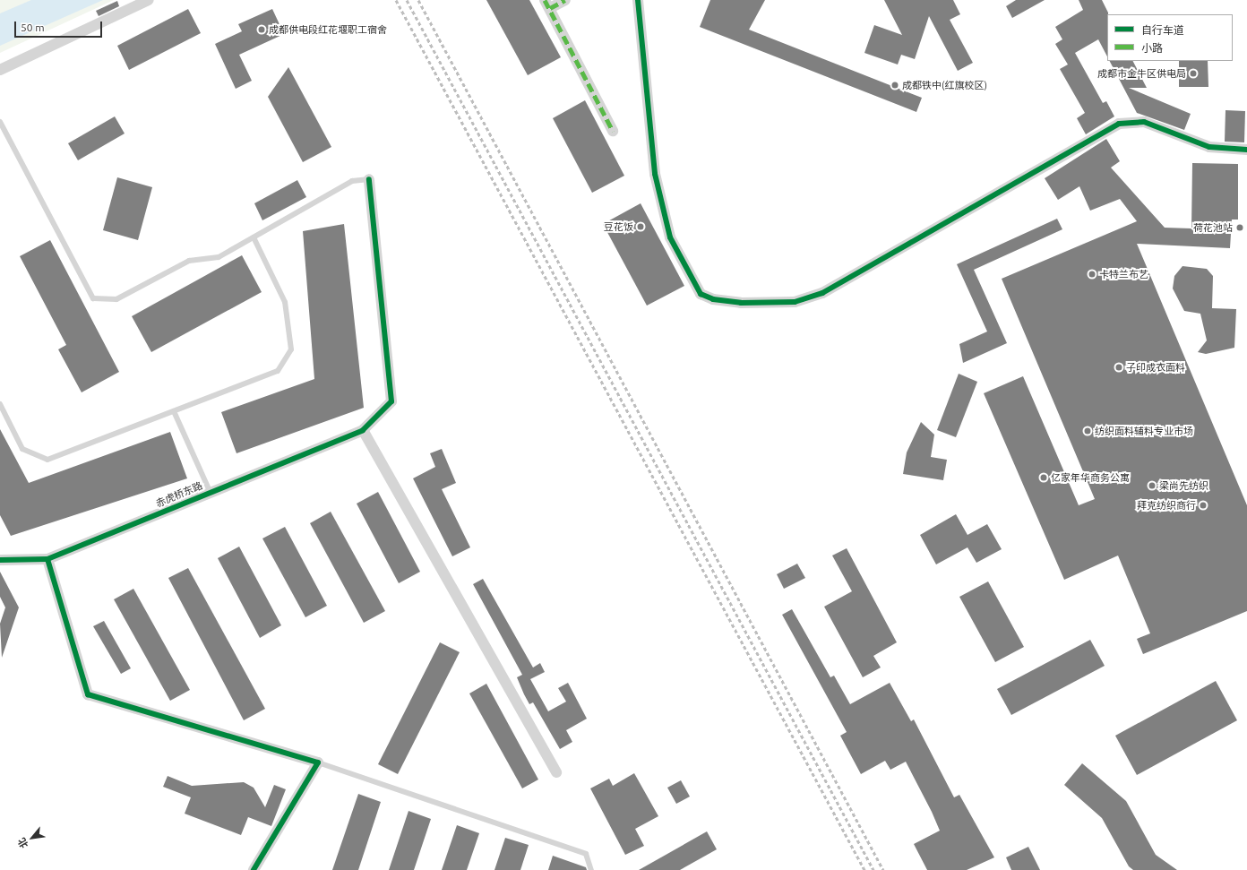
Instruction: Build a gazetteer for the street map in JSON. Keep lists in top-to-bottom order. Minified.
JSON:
{"streets":{"street":["赤虎桥东路"]},"places":["成都供电段红花堰职工宿舍","成都市金牛区供电局","成都铁中(红旗校区)","豆花饭","荷花池站","卡特兰布艺","子印成衣面料","纺织面料辅料专业市场","亿家年华商务公寓","梁尚先纺织","拜克纺织商行"],"legend":["自行车道","小路"],"scale_bar":"50 m","north":"bottom left"}
